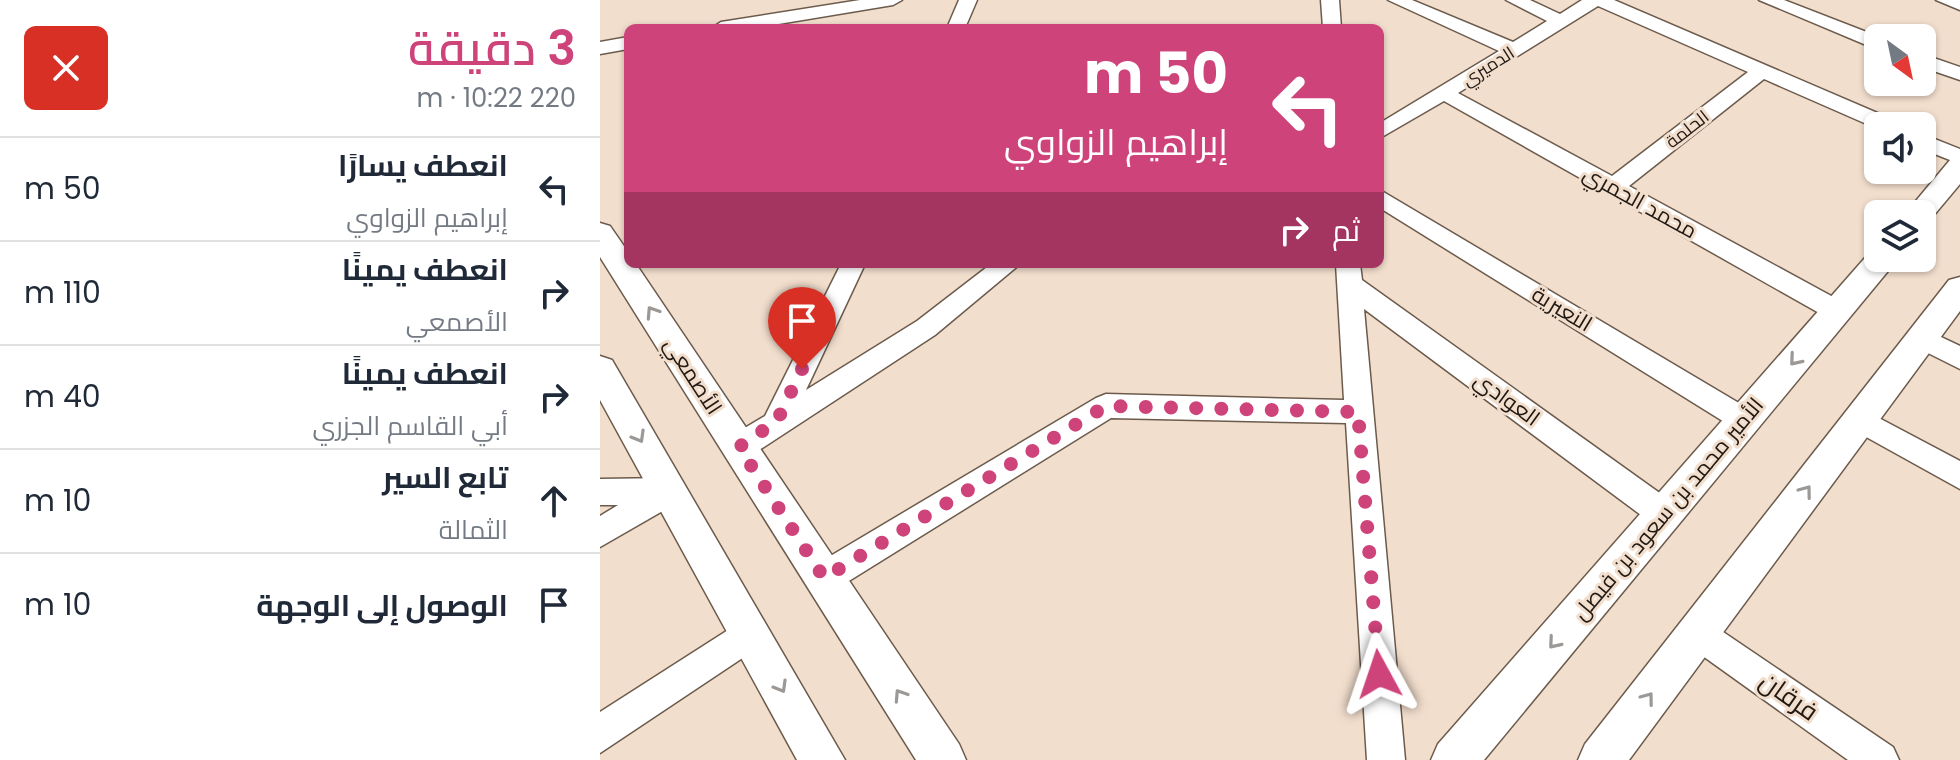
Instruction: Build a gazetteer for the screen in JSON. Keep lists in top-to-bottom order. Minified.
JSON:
{"streets":{"street":["الدميري","الحلمة","محمد الجمري","النعيرية","الأصمعي","العوادي","الأمير محمد بن سعود بن فيصل","فرقان"]},"crossings":[["الدميري","محمد الجمري"],["الحلمة","محمد الجمري"],["محمد الجمري","الأمير محمد بن سعود بن فيصل"],["النعيرية","الأمير محمد بن سعود بن فيصل"],["العوادي","الأمير محمد بن سعود بن فيصل"]],"north":"bottom right","page":{"heading":["3 دقيقة","220 m · 10:22"],"turn":["50 m","إبراهيم الزواوي"],"list":[{"name":"انعطف يسارًا","note":"إبراهيم الزواوي","value":"50 m"},{"name":"انعطف يمينًا","note":"الأصمعي","value":"110 m"},{"name":"انعطف يمينًا","note":"أبي القاسم الجزري","value":"40 m"},{"name":"تابع السير","note":"الثمالة","value":"10 m"},{"name":"الوصول إلى الوجهة","value":"10 m"}],"then":"ثم"}}
